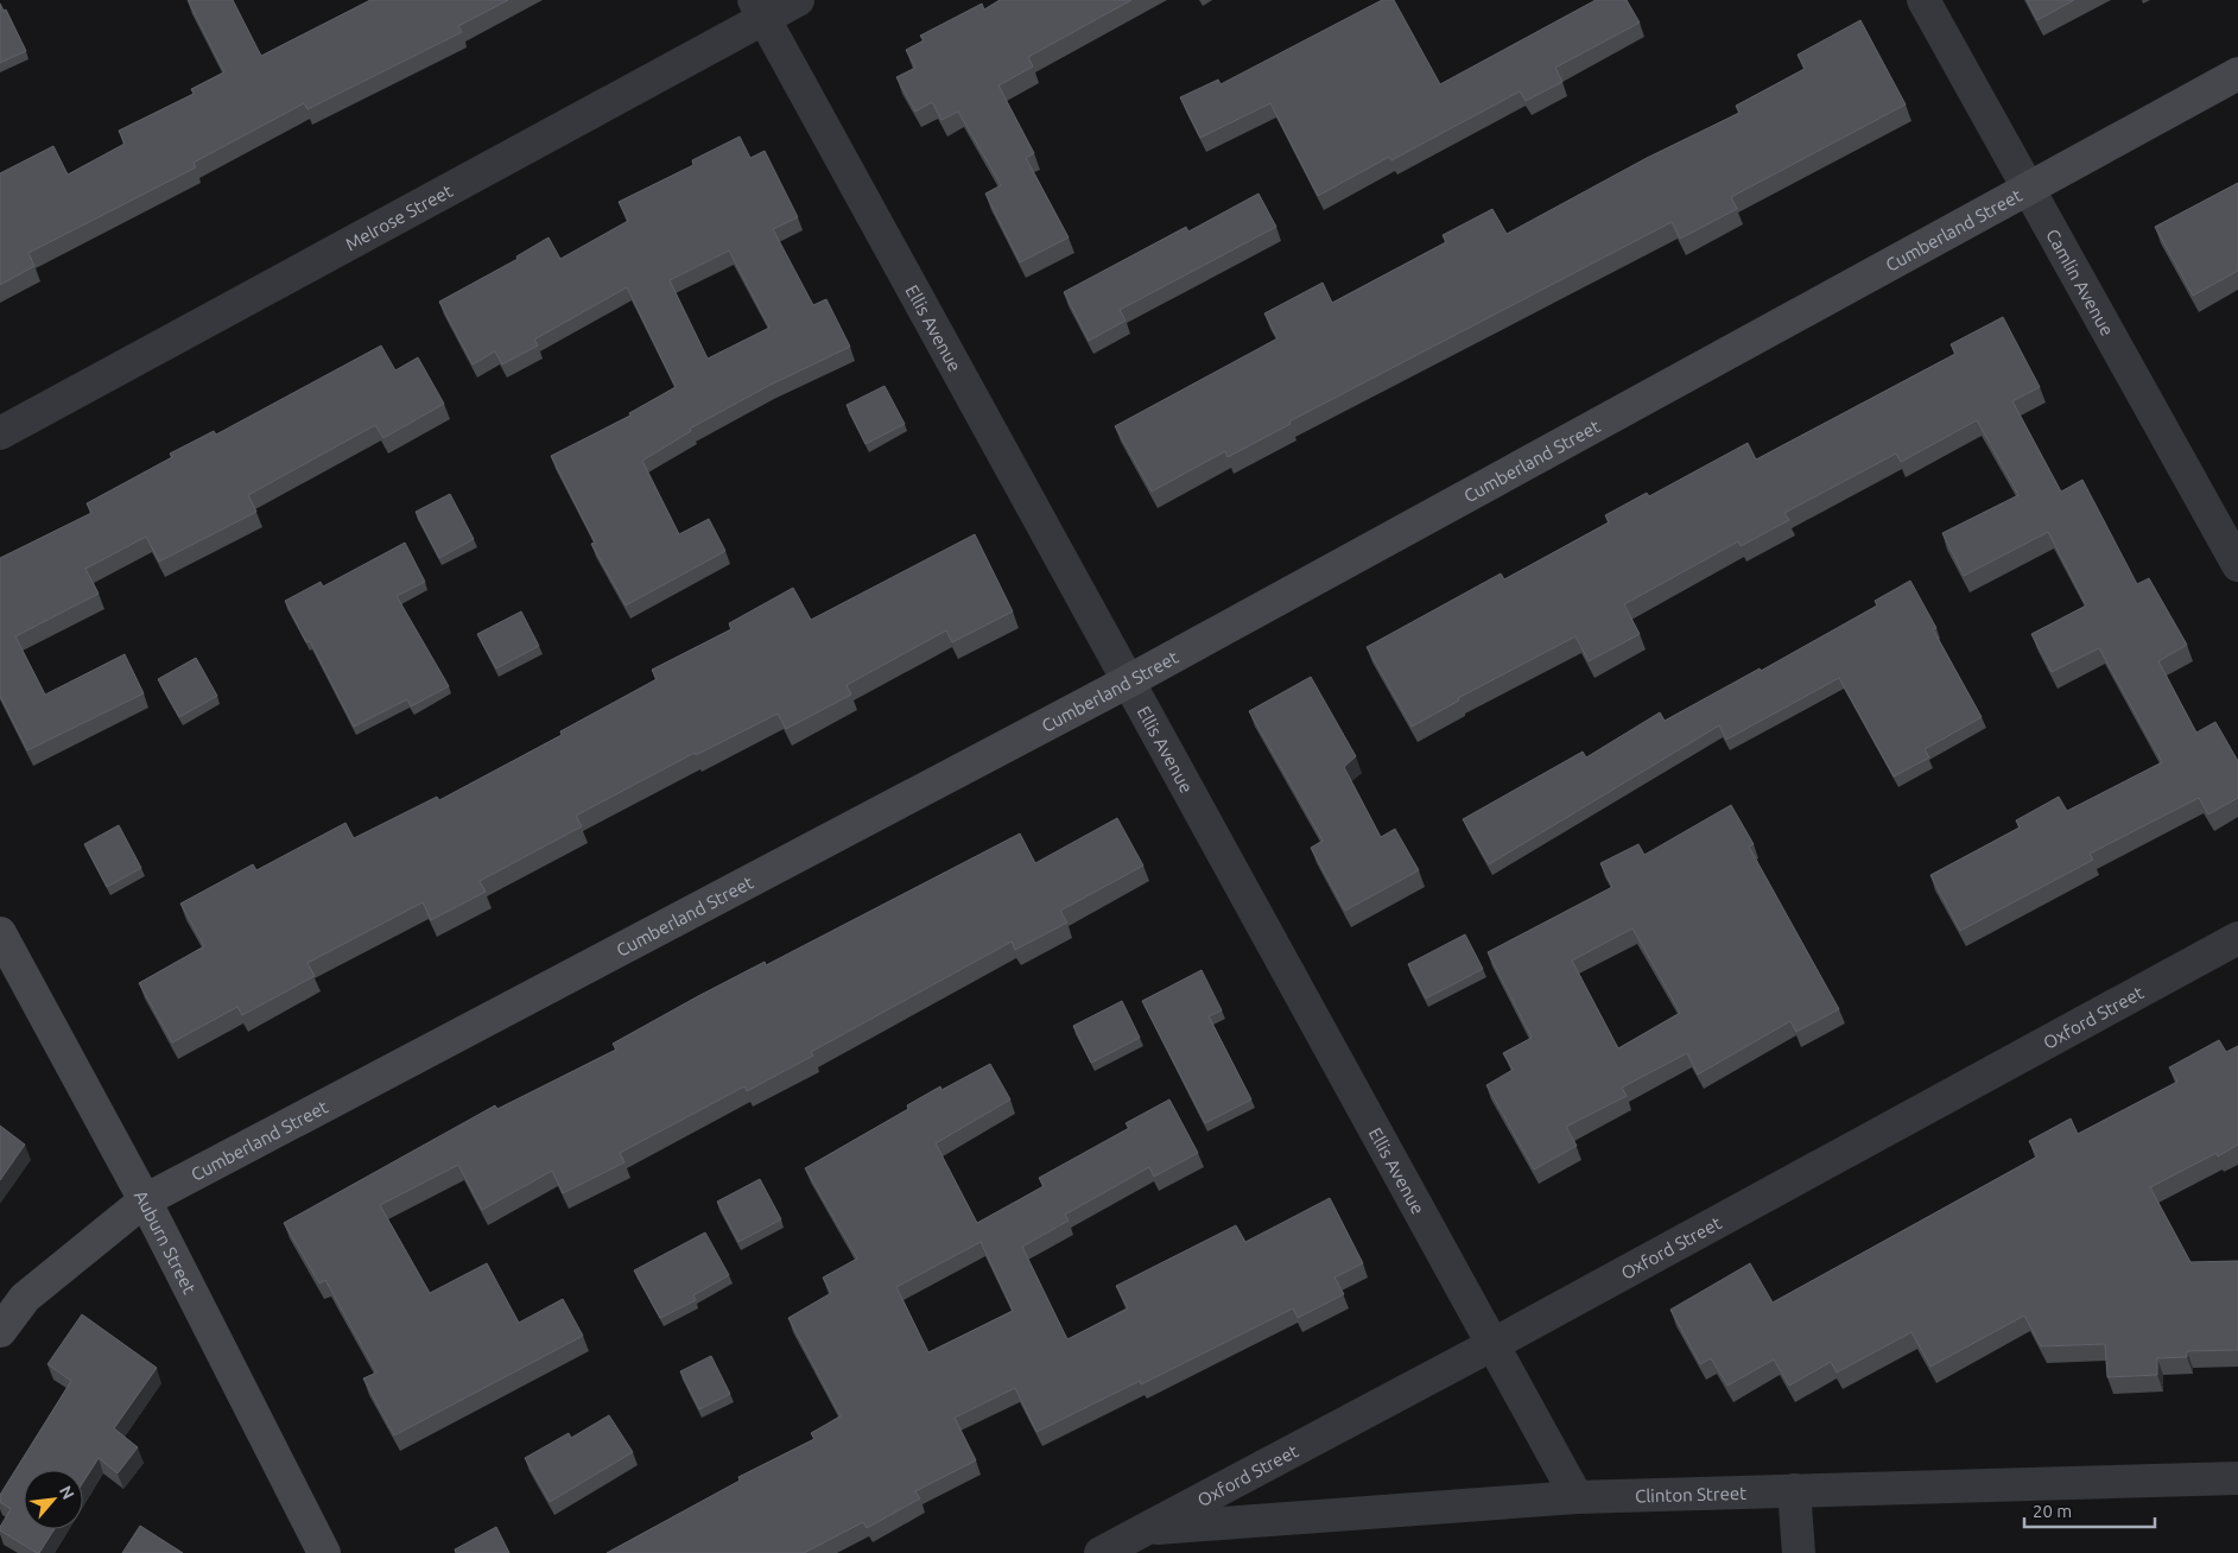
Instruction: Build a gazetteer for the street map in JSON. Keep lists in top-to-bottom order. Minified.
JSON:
{"streets":{"street":["Melrose Street","Cumberland Street","Camlin Avenue","Ellis Avenue","Oxford Street","Auburn Street","Clinton Street"]},"crossings":[["Melrose Street","Ellis Avenue"],["Cumberland Street","Camlin Avenue"],["Cumberland Street","Ellis Avenue"],["Cumberland Street","Auburn Street"],["Ellis Avenue","Oxford Street"],["Ellis Avenue","Clinton Street"],["Oxford Street","Clinton Street"]],"scale_bar":"20 m","north":"top right"}
